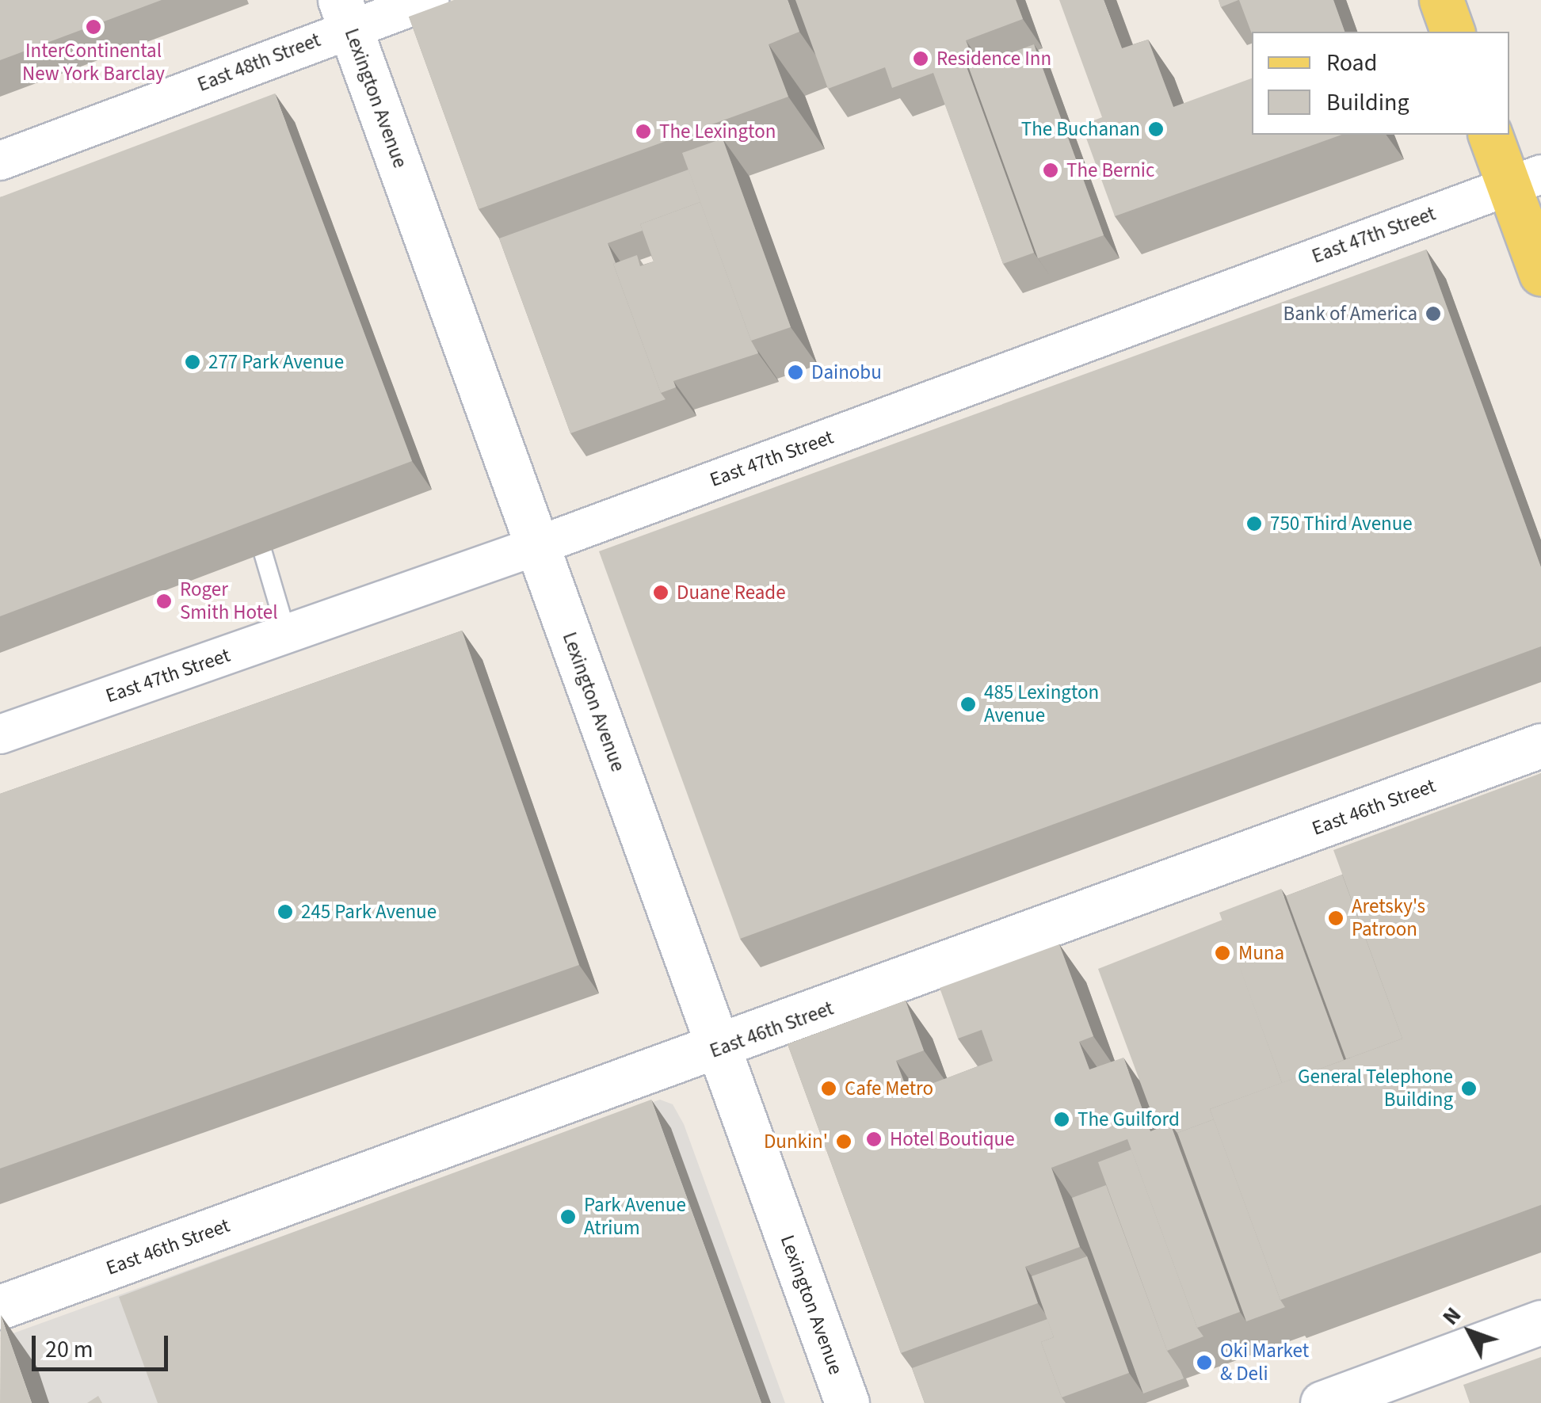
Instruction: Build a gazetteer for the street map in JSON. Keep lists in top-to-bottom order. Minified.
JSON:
{"streets":{"main road":["Lexington Avenue","East 46th Street"],"street":["East 48th Street","East 47th Street"]},"crossings":[["East 48th Street","Lexington Avenue"],["Lexington Avenue","East 47th Street"],["Lexington Avenue","East 46th Street"]],"places":["InterContinental New York Barclay","Residence Inn","The Buchanan","The Lexington","The Bernic","Bank of America","277 Park Avenue","Dainobu","750 Third Avenue","Duane Reade","Roger Smith Hotel","485 Lexington Avenue","245 Park Avenue","Aretsky's Patroon","Muna","Cafe Metro","General Telephone Building","The Guilford","Hotel Boutique","Dunkin'","Park Avenue Atrium","Oki Market & Deli"],"legend":["Road","Building"],"scale_bar":"20 m","north":"top left"}
